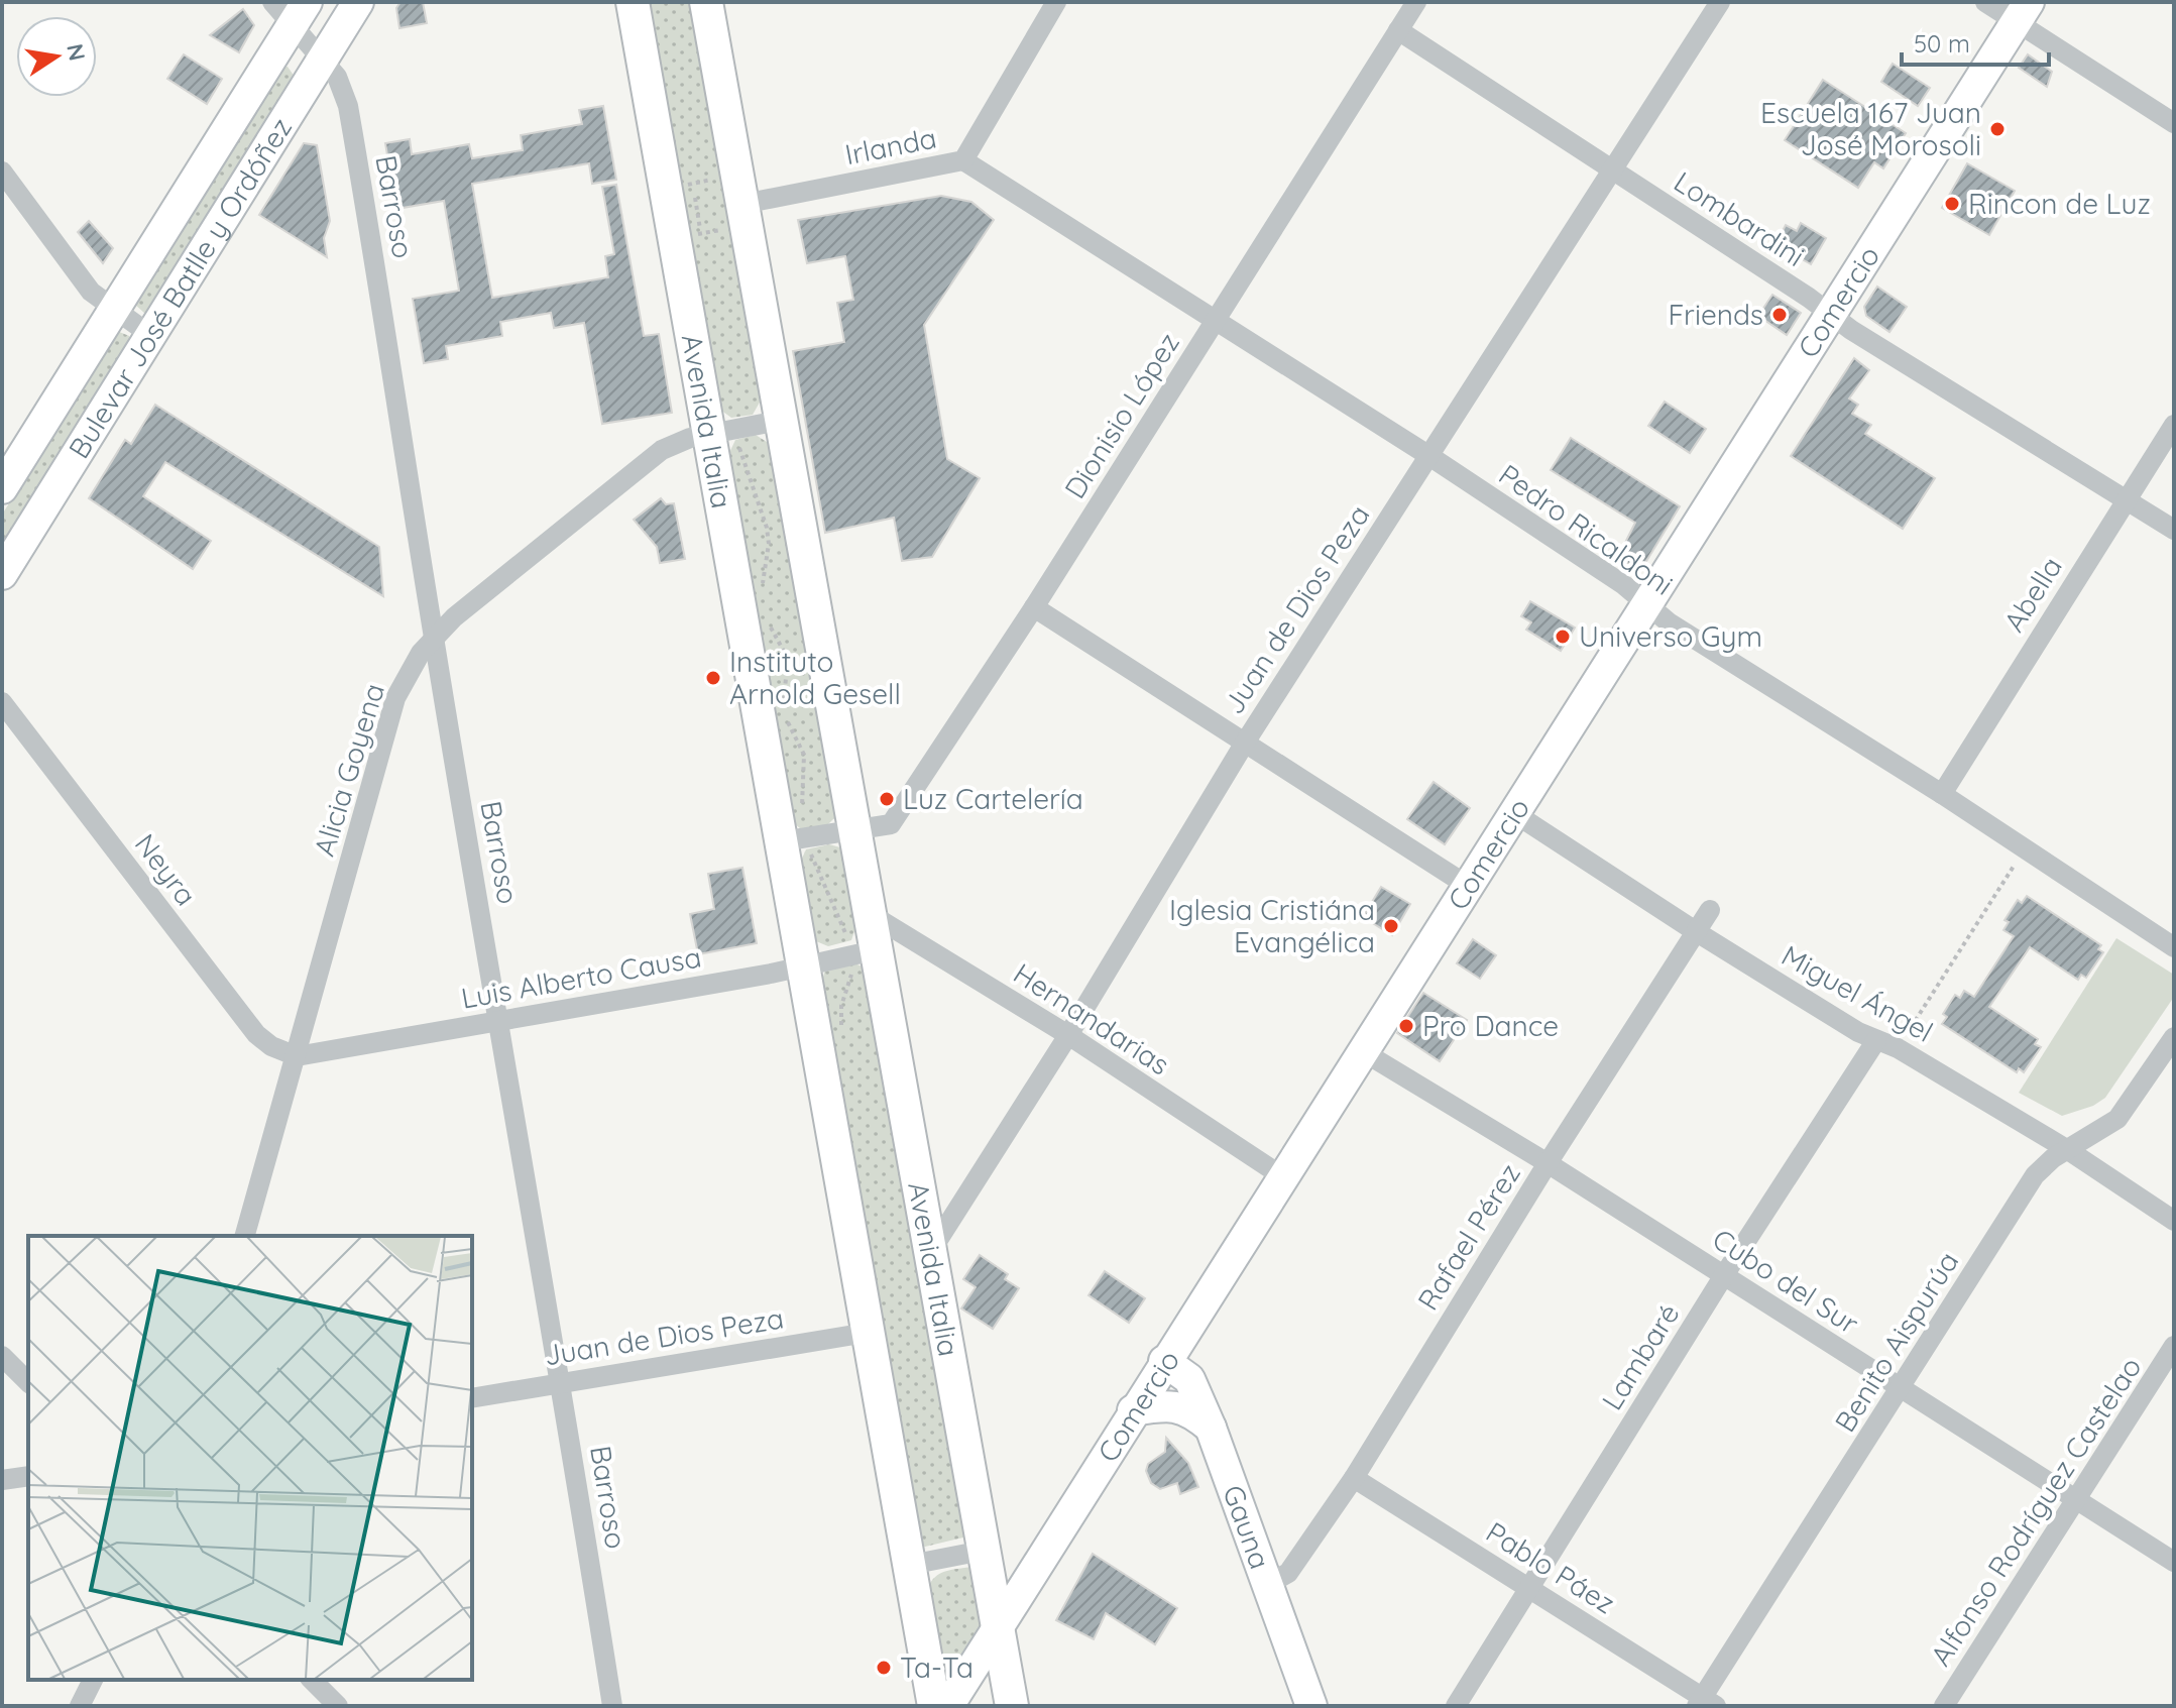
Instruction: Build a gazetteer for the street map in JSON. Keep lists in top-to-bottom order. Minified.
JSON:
{"streets":{"main road":["Avenida Italia"],"street":["Irlanda","Barroso","Lombardini","Bulevar José Batlle y Ordóñez","Comercio","Dionisio López","Pedro Ricaldoni","Abella","Juan de Dios Peza","Alicia Goyena","Neyra","Luis Alberto Causa","Miguel Ángel","Hernandarias","Rafael Pérez","Cubo del Sur","Benito Aispurúa","Lambaré","Alfonso Rodríguez Castelao","Gauna","Pablo Páez"]},"crossings":[["Irlanda","Avenida Italia"],["Irlanda","Pedro Ricaldoni"],["Barroso","Bulevar José Batlle y Ordóñez"],["Barroso","Juan de Dios Peza"],["Barroso","Alicia Goyena"],["Barroso","Luis Alberto Causa"],["Lombardini","Comercio"],["Lombardini","Dionisio López"],["Lombardini","Abella"],["Lombardini","Juan de Dios Peza"],["Comercio","Avenida Italia"],["Comercio","Pedro Ricaldoni"],["Comercio","Miguel Ángel"],["Comercio","Hernandarias"],["Comercio","Cubo del Sur"],["Comercio","Gauna"],["Dionisio López","Avenida Italia"],["Dionisio López","Pedro Ricaldoni"],["Avenida Italia","Juan de Dios Peza"],["Avenida Italia","Alicia Goyena"],["Avenida Italia","Luis Alberto Causa"],["Avenida Italia","Hernandarias"],["Pedro Ricaldoni","Abella"],["Pedro Ricaldoni","Juan de Dios Peza"],["Juan de Dios Peza","Hernandarias"],["Alicia Goyena","Neyra"],["Alicia Goyena","Luis Alberto Causa"],["Neyra","Luis Alberto Causa"],["Miguel Ángel","Rafael Pérez"],["Miguel Ángel","Benito Aispurúa"],["Miguel Ángel","Lambaré"],["Rafael Pérez","Cubo del Sur"],["Rafael Pérez","Gauna"],["Rafael Pérez","Pablo Páez"],["Cubo del Sur","Benito Aispurúa"],["Cubo del Sur","Lambaré"],["Cubo del Sur","Alfonso Rodríguez Castelao"],["Benito Aispurúa","Pablo Páez"],["Lambaré","Pablo Páez"]],"places":["Escuela 167 Juan José Morosoli","Rincon de Luz","Friends","Universo Gym","Instituto Arnold Gesell","Luz Cartelería","Iglesia Cristiána Evangélica","Pro Dance","Ta-Ta"],"scale_bar":"50 m","north":"right"}
